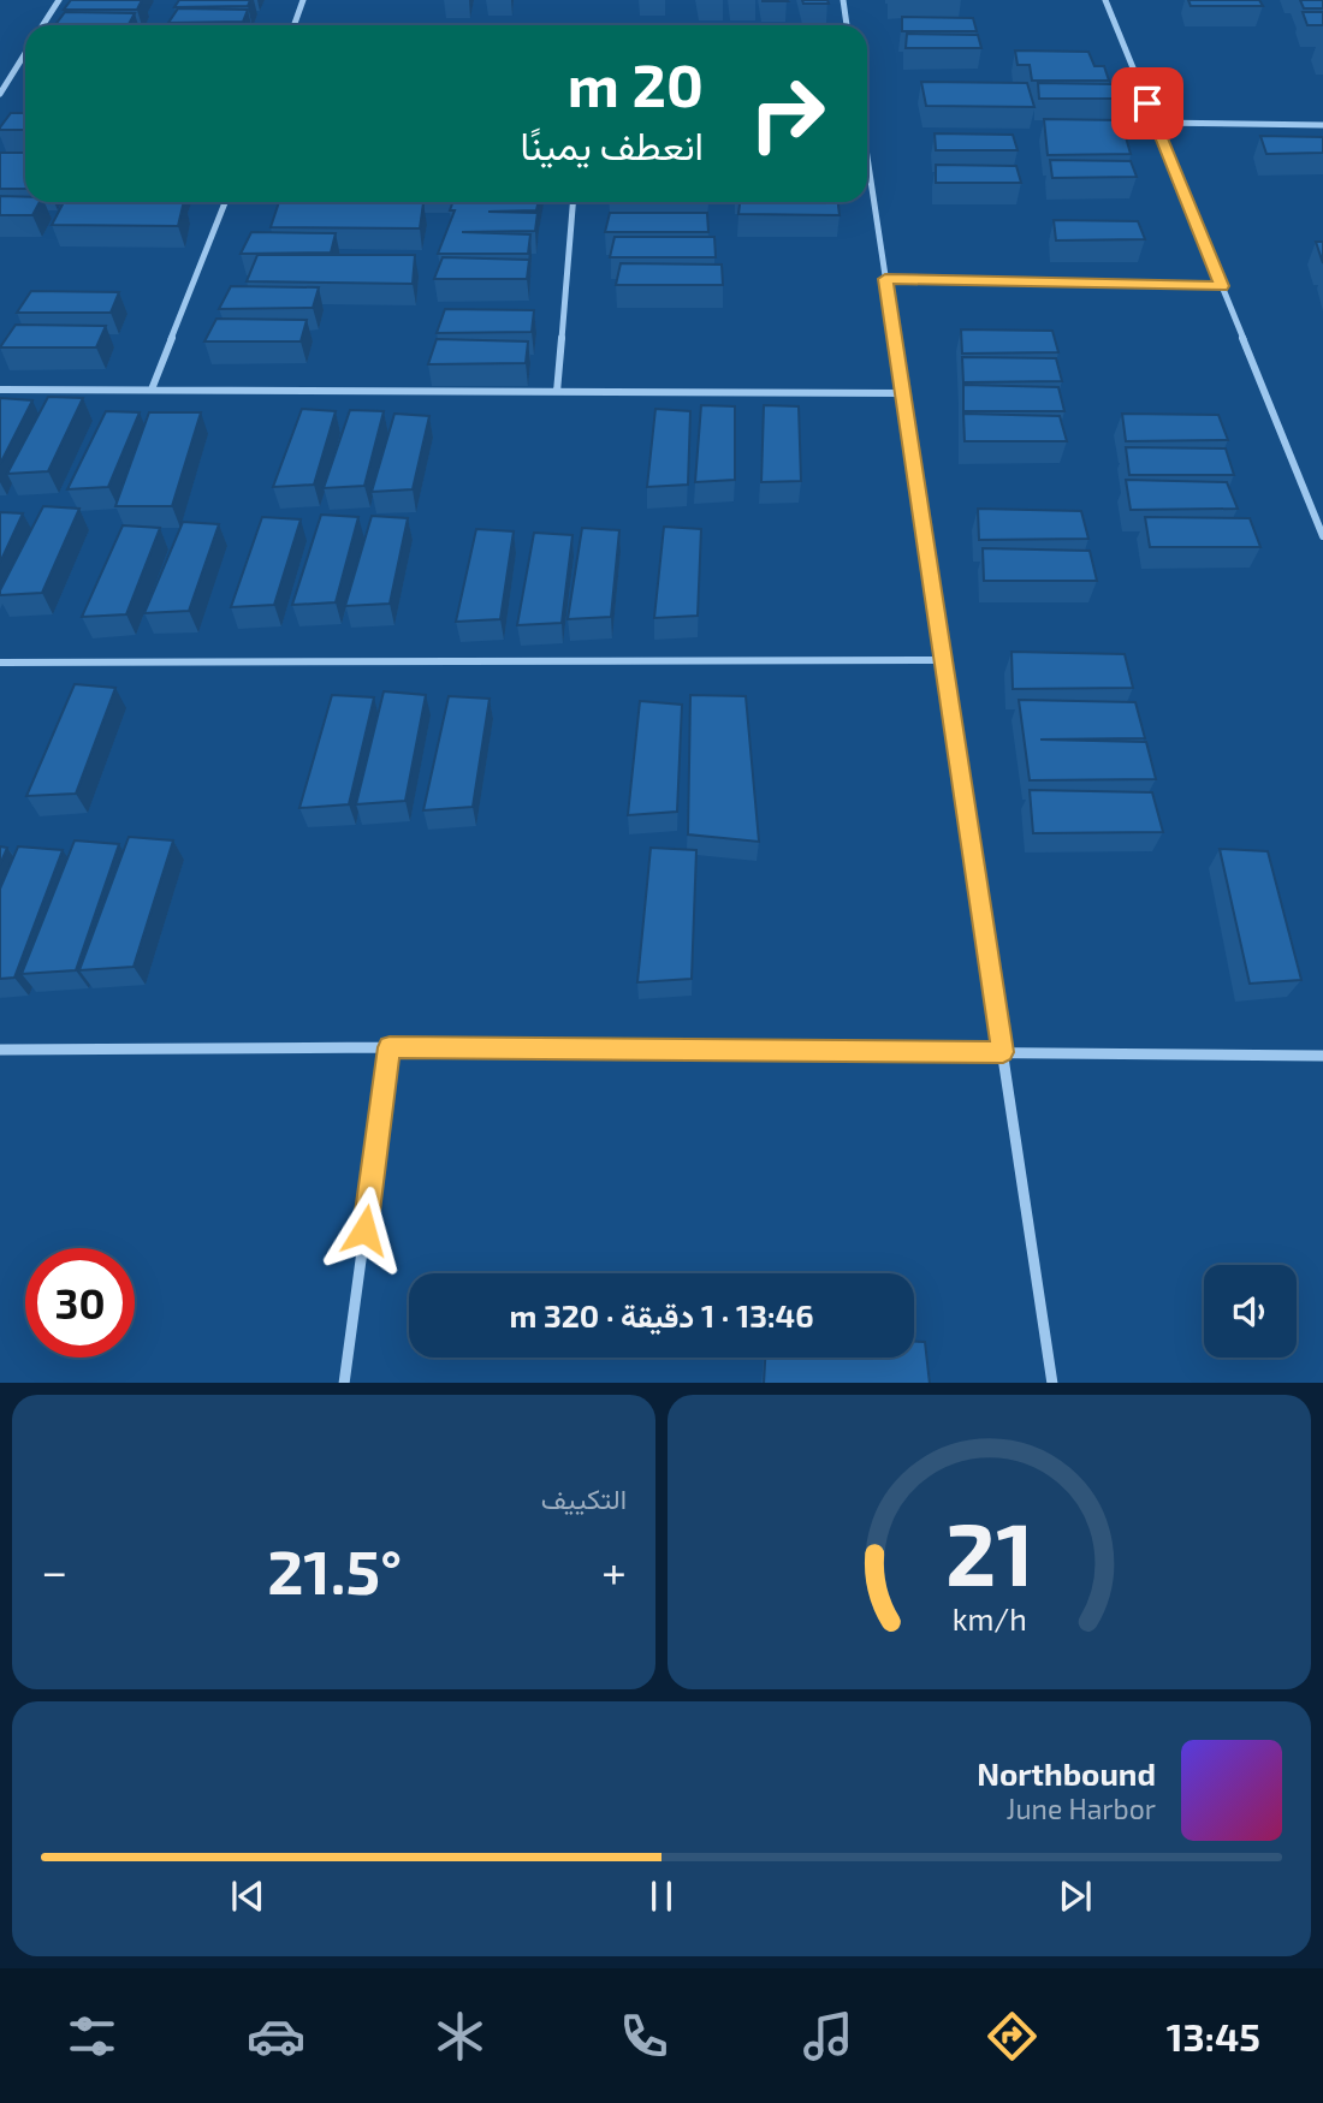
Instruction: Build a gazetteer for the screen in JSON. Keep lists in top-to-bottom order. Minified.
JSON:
{"page":{"turn":["20 m","انعطف يمينًا"],"limit":"30","trip":"13:46 · 1 دقيقة · 320 m","tile":"التكييف","heat":["−","21.5°","+"],"song":["Northbound","June Harbor"],"tabs":"13:45","gauge":["21","km/h"]}}
